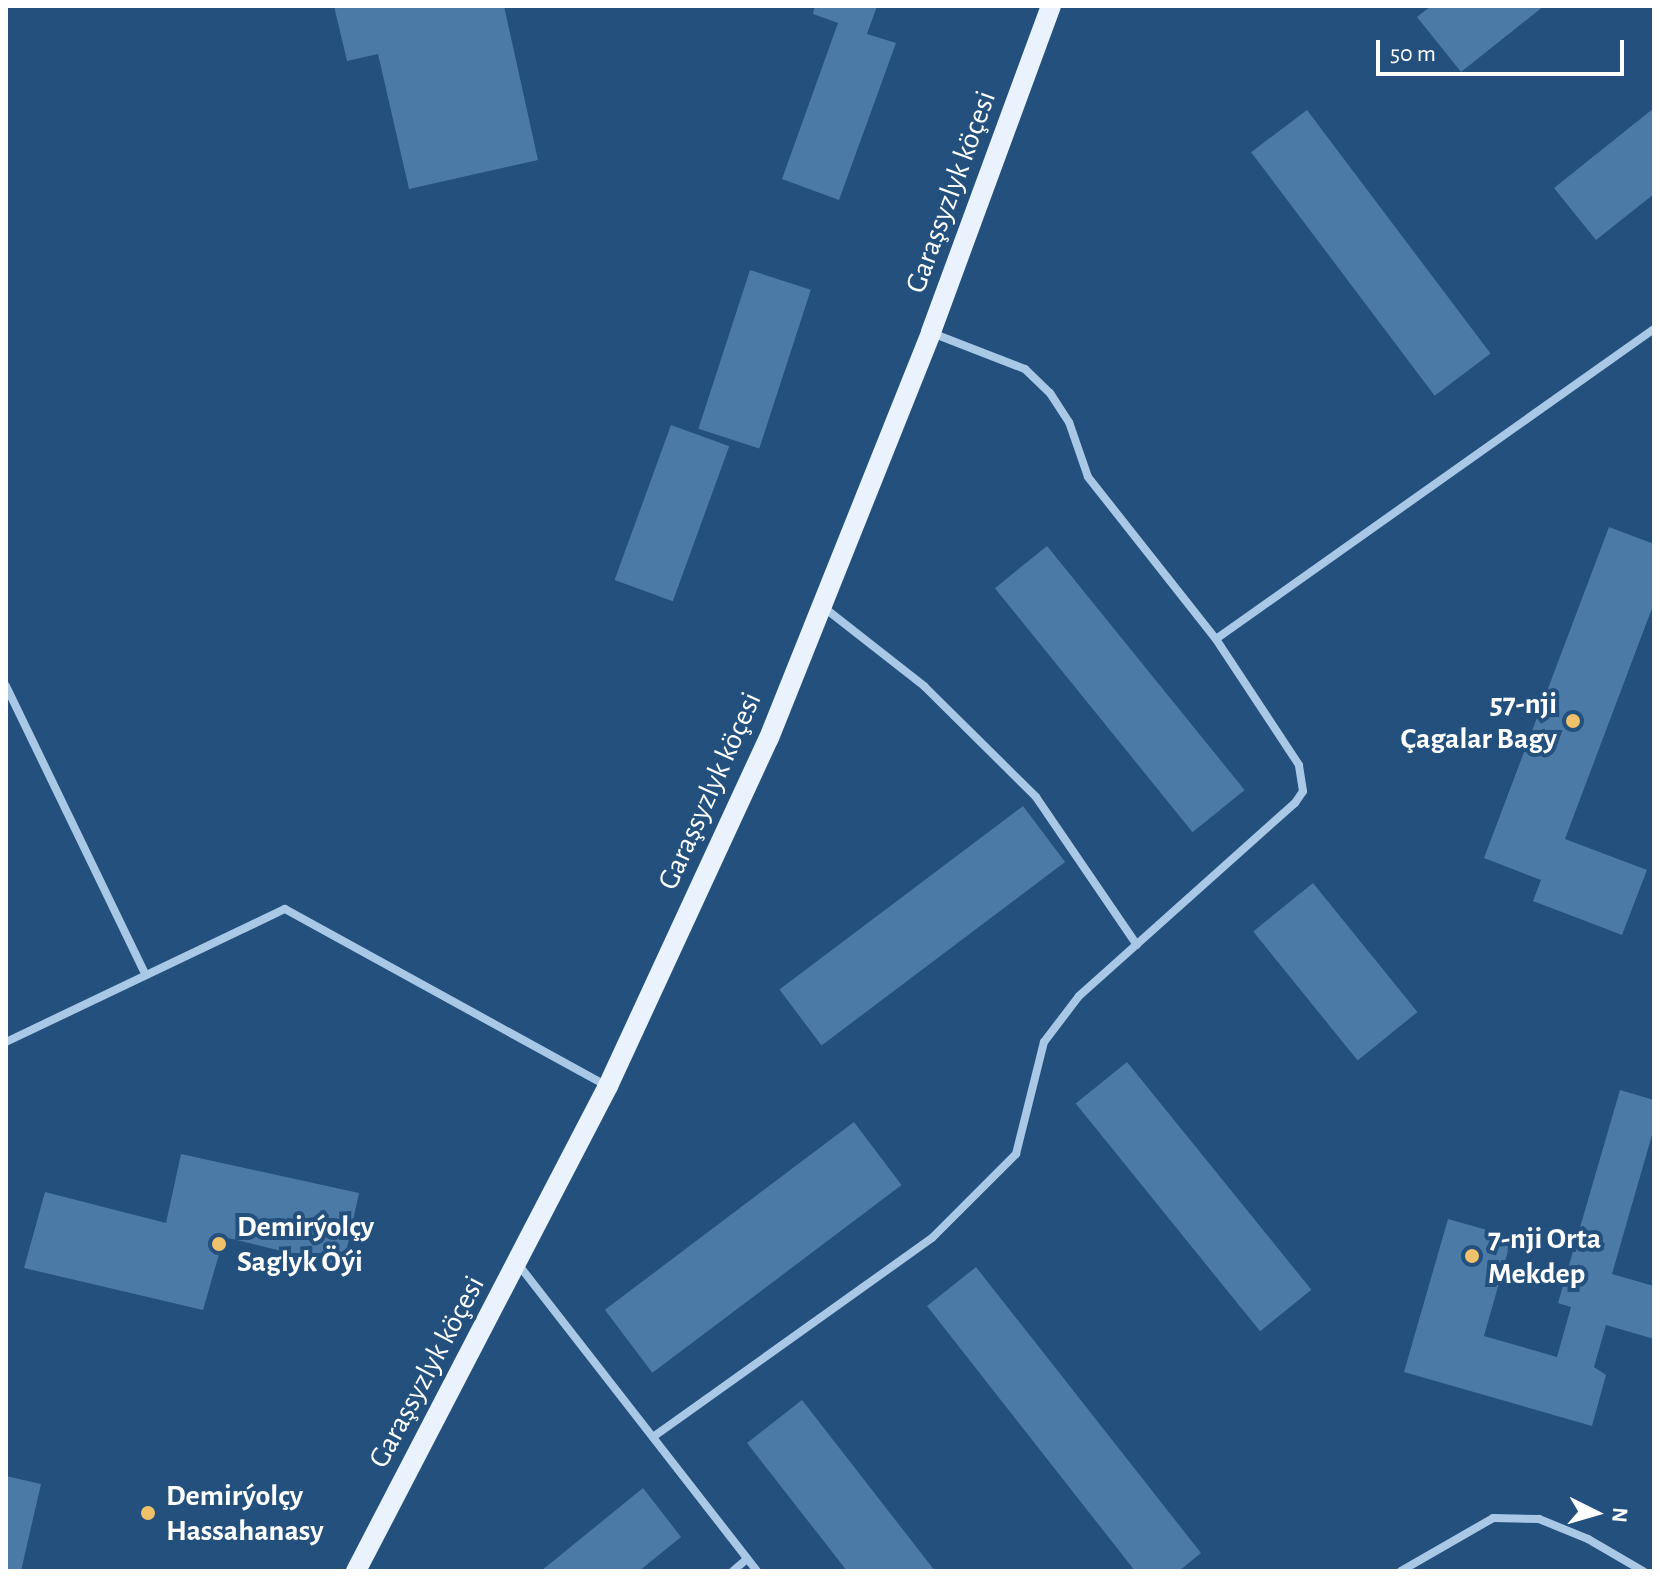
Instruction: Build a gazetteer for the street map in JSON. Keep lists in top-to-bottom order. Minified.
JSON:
{"streets":{"main road":["Garaşsyzlyk köçesi"]},"places":["57-nji Çagalar Bagy","Demirýolçy Saglyk Öýi","7-nji Orta Mekdep","Demirýolçy Hassahanasy"],"scale_bar":"50 m","north":"right"}
